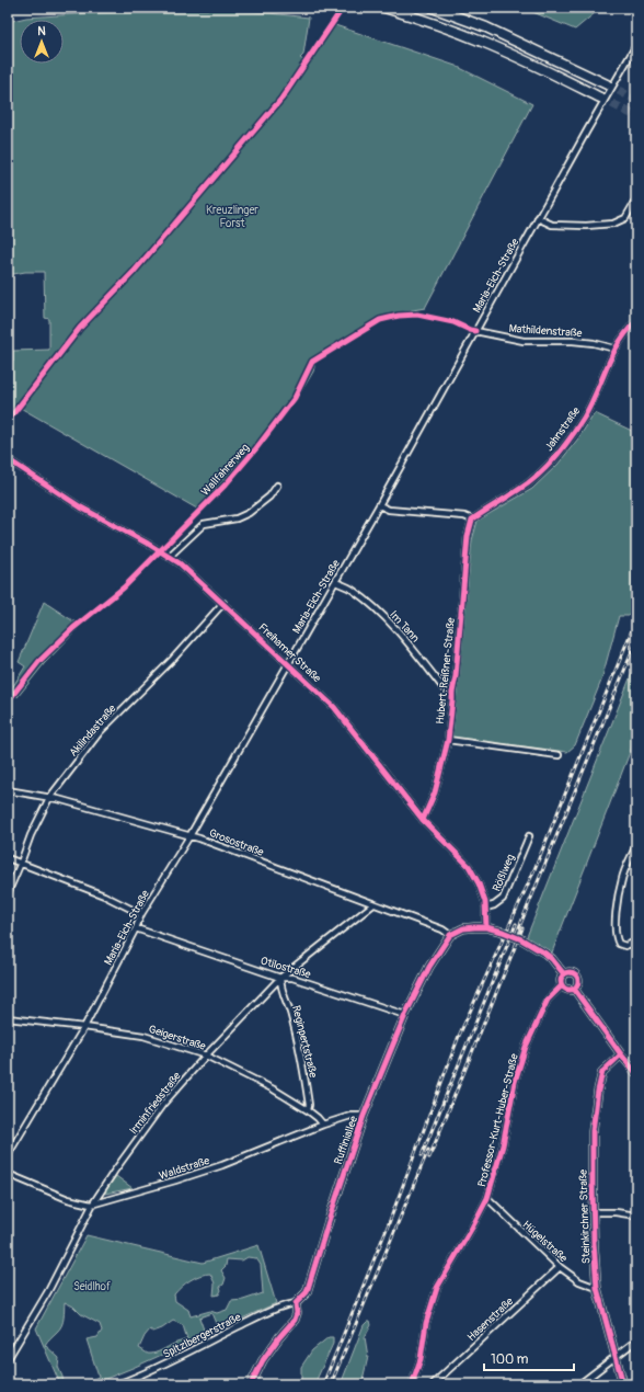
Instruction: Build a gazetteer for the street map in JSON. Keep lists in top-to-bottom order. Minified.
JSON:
{"streets":{"street":["Maria-Eich-Straße","Mathildenstraße","Jahnstraße","Im Tann","Freihamer Straße","Hubert-Reißner-Straße","Akilindastraße","Grosostraße","Rößlweg","Otilostraße","Geigerstraße","Reginpertstraße","Irminfriedstraße","Professor-Kurt-Huber-Straße","Ruffiniallee","Waldstraße","Steinkirchner Straße","Hügelstraße","Hasenstraße","Spitzlbergerstraße"],"cycle path":["Wallfahrerweg"]},"crossings":[["Maria-Eich-Straße","Mathildenstraße"],["Maria-Eich-Straße","Im Tann"],["Maria-Eich-Straße","Freihamer Straße"],["Maria-Eich-Straße","Grosostraße"],["Maria-Eich-Straße","Otilostraße"],["Maria-Eich-Straße","Geigerstraße"],["Mathildenstraße","Jahnstraße"],["Jahnstraße","Hubert-Reißner-Straße"],["Im Tann","Hubert-Reißner-Straße"],["Freihamer Straße","Hubert-Reißner-Straße"],["Freihamer Straße","Akilindastraße"],["Freihamer Straße","Rößlweg"],["Akilindastraße","Grosostraße"],["Grosostraße","Irminfriedstraße"],["Grosostraße","Ruffiniallee"],["Otilostraße","Reginpertstraße"],["Otilostraße","Irminfriedstraße"],["Otilostraße","Ruffiniallee"],["Geigerstraße","Reginpertstraße"],["Geigerstraße","Irminfriedstraße"],["Geigerstraße","Waldstraße"],["Reginpertstraße","Irminfriedstraße"],["Irminfriedstraße","Waldstraße"],["Professor-Kurt-Huber-Straße","Hügelstraße"],["Ruffiniallee","Waldstraße"],["Ruffiniallee","Spitzlbergerstraße"],["Steinkirchner Straße","Hügelstraße"],["Hügelstraße","Hasenstraße"]],"parks":["Kreuzlinger Forst","Seidlhof"],"scale_bar":"100 m","north":"top"}
